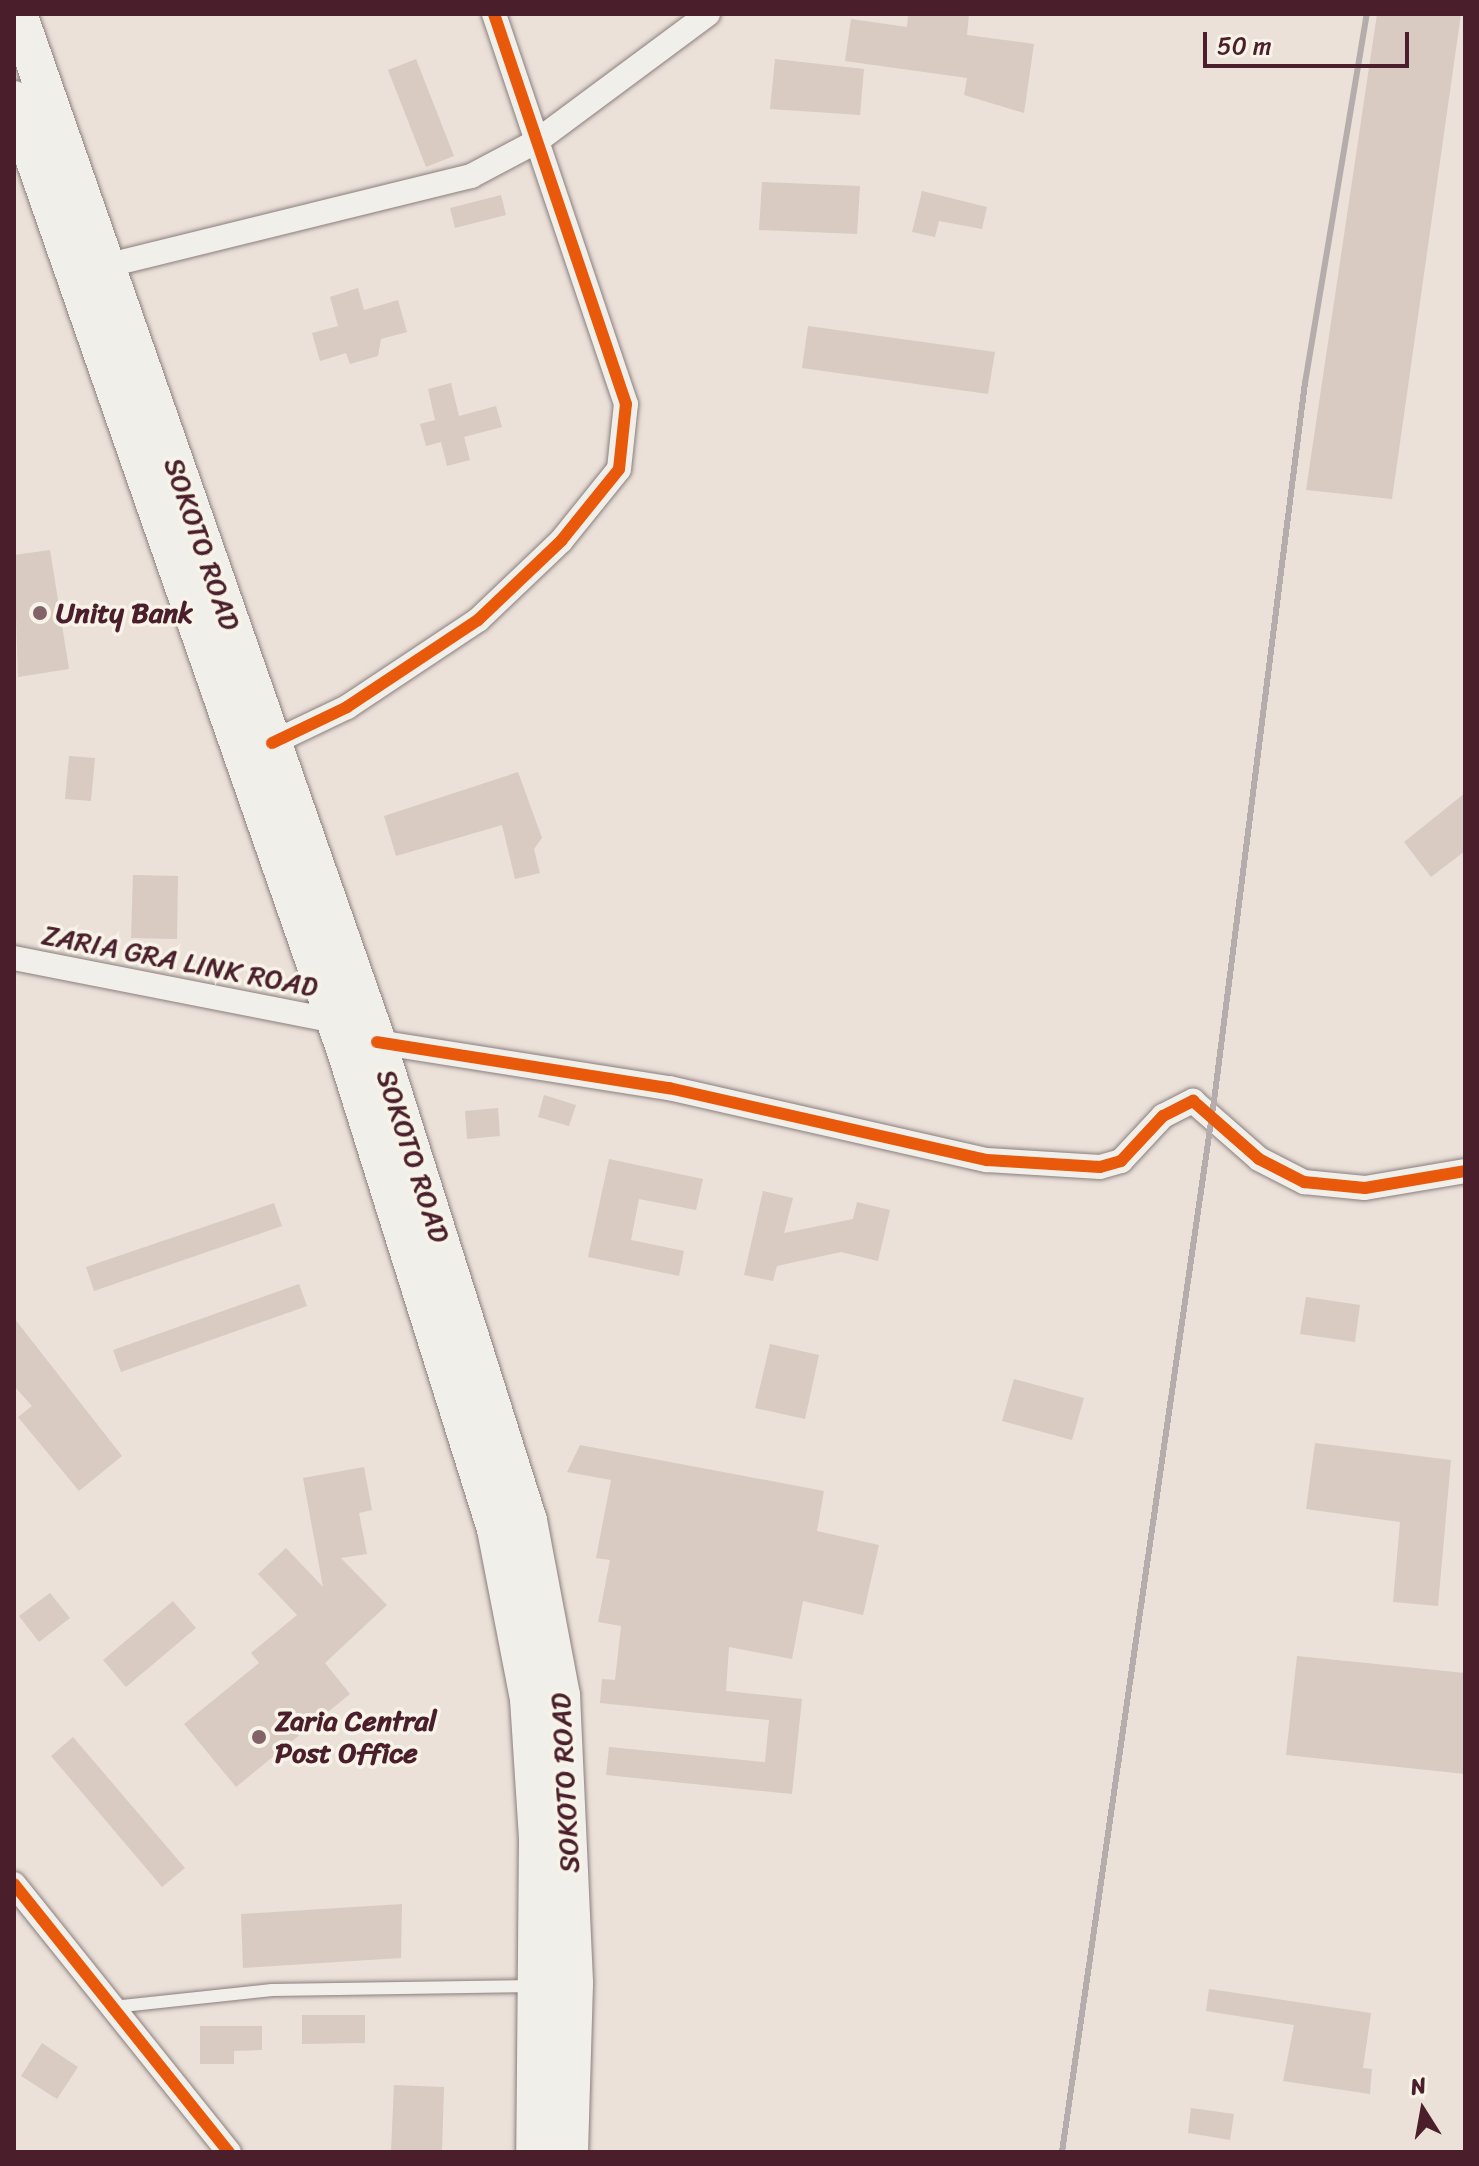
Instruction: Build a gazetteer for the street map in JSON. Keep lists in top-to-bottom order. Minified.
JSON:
{"streets":{"main road":["SOKOTO ROAD"],"street":["ZARIA GRA LINK ROAD"]},"crossings":[["SOKOTO ROAD","ZARIA GRA LINK ROAD"]],"places":["Unity Bank","Zaria Central Post Office"],"scale_bar":"50 m","north":"top"}
